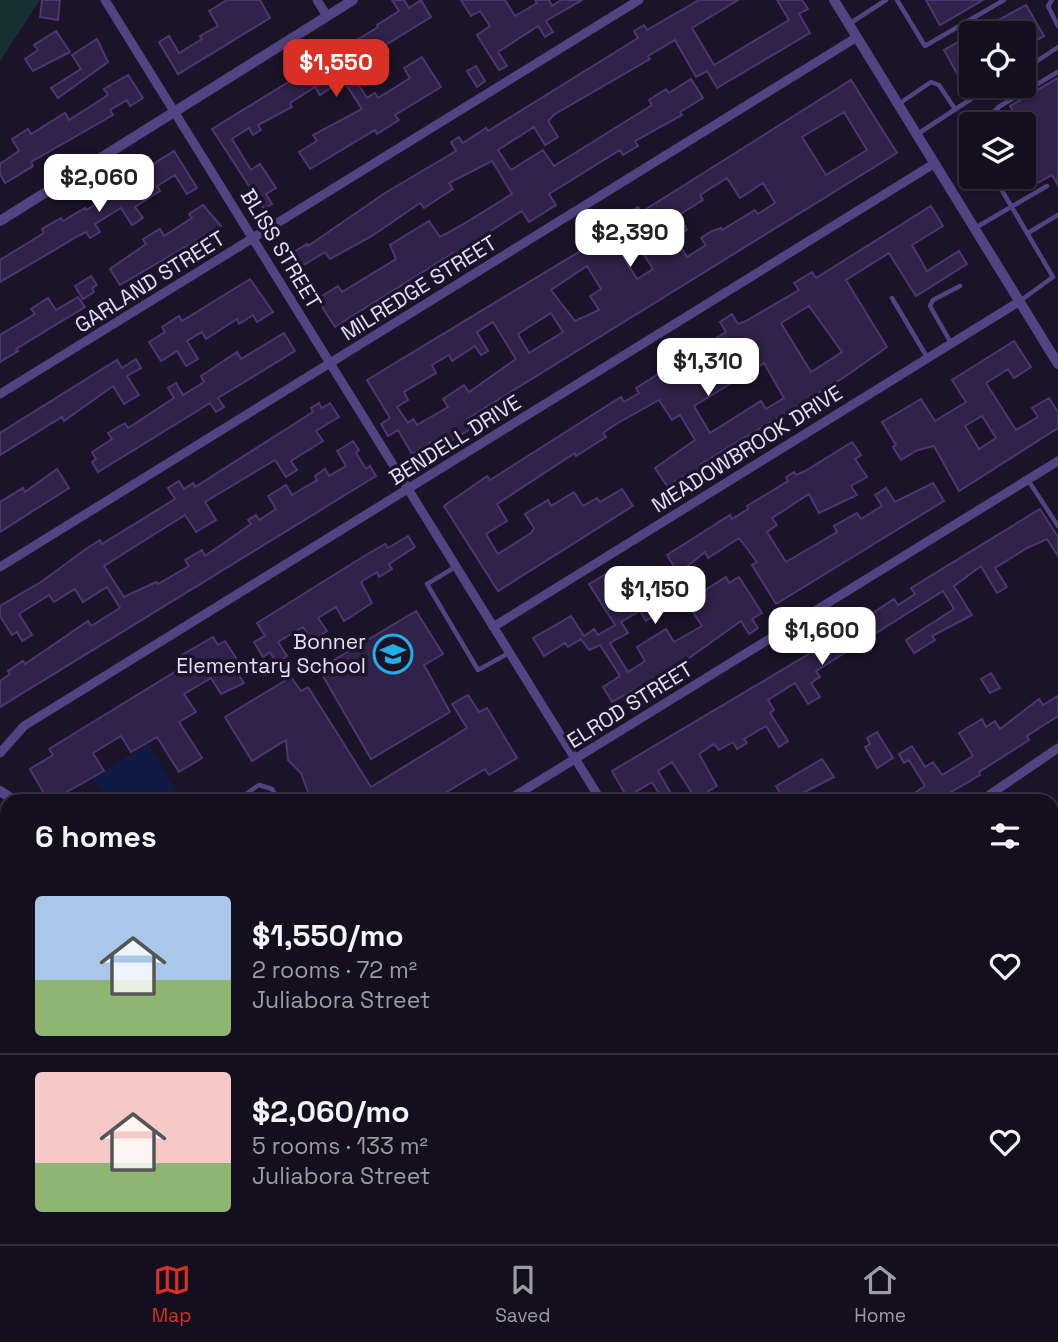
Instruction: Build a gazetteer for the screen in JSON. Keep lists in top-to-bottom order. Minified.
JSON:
{"streets":{"street":["BLISS STREET","GARLAND STREET","MILREDGE STREET","BENDELL DRIVE","MEADOWBROOK DRIVE","ELROD STREET"]},"crossings":[["BLISS STREET","GARLAND STREET"],["BLISS STREET","MILREDGE STREET"],["BLISS STREET","BENDELL DRIVE"],["BLISS STREET","MEADOWBROOK DRIVE"],["BLISS STREET","ELROD STREET"]],"places":{"school or university":["Bonner Elementary School"]},"page":{"price":["$1,550","$2,060","$2,390","$1,310","$1,150","$1,600"],"heading":"6 homes","list":[{"name":"$1,550/mo","note":"2 rooms · 72 m² · Juliabora Street"},{"name":"$2,060/mo","note":"5 rooms · 133 m² · Juliabora Street"}],"tabs":["Map","Saved","Home"]}}
